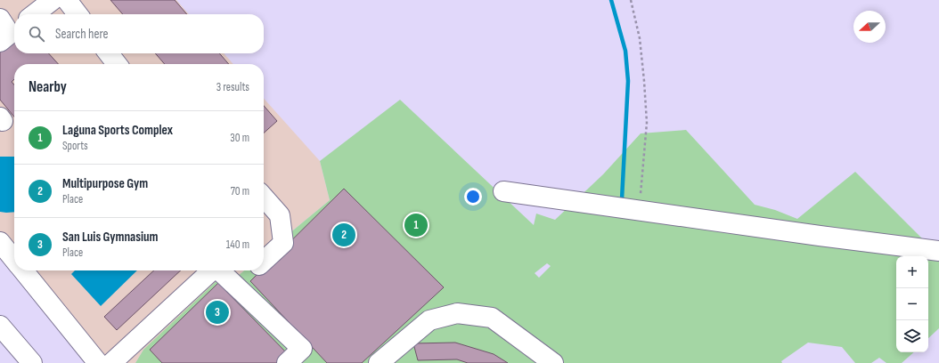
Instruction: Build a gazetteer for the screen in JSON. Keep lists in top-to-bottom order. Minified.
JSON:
{"north":"left","page":{"search":"Search here","heading":["Nearby","3 results"],"list":[{"mark":"1","name":"Laguna Sports Complex","note":"Sports","value":"30 m"},{"mark":"2","name":"Multipurpose Gym","note":"Place","value":"70 m"},{"mark":"3","name":"San Luis Gymnasium","note":"Place","value":"140 m"}],"pins":["1","2","3"],"map_buttons":["+","−"]}}
